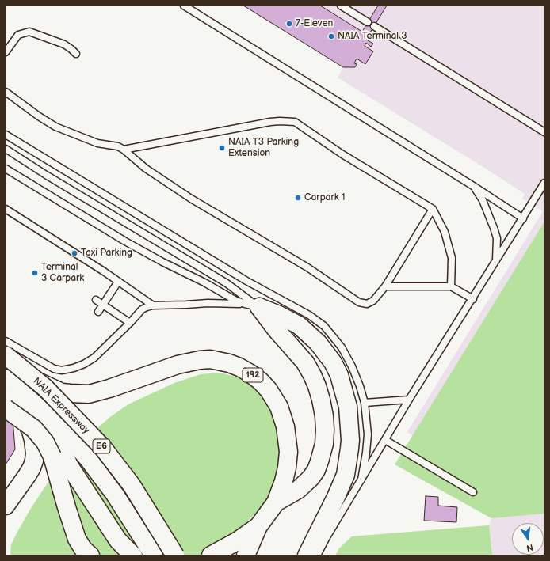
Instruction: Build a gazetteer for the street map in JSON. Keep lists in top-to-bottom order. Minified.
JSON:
{"streets":{"main road":["192","NAIA Expressway","E6"]},"places":["7-Eleven","NAIA Terminal 3","NAIA T3 Parking Extension","Carpark 1","Taxi Parking","Terminal 3 Carpark"],"north":"bottom"}
